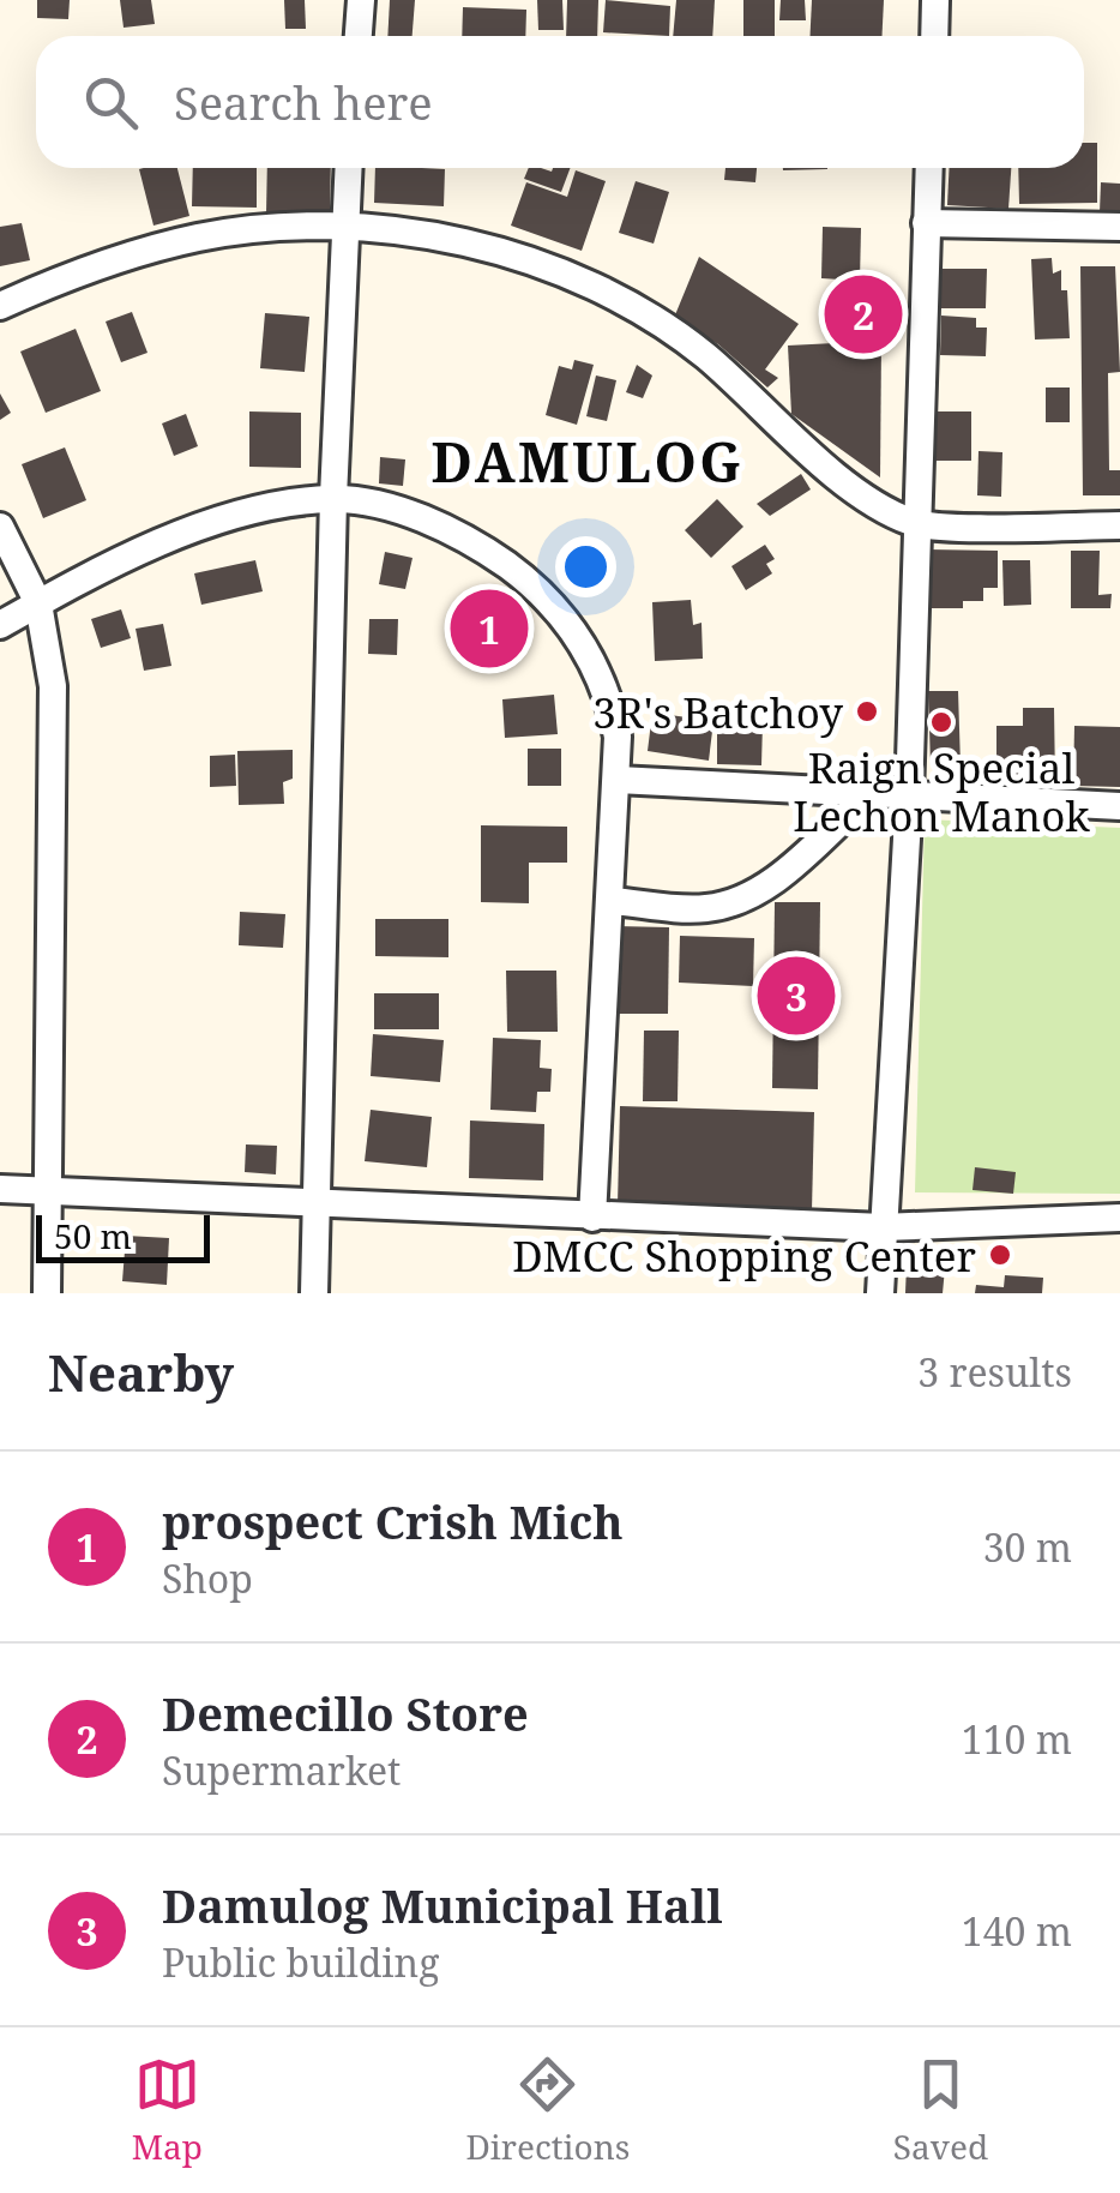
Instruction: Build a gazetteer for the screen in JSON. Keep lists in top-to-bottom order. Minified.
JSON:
{"districts":["DAMULOG"],"places":["3R's Batchoy","Raign Special Lechon Manok","DMCC Shopping Center"],"scale_bar":"50 m","page":{"search":"Search here","pins":["2","1","3"],"scale":"50 m","heading":["Nearby","3 results"],"list":[{"mark":"1","name":"prospect Crish Mich","note":"Shop","value":"30 m"},{"mark":"2","name":"Demecillo Store","note":"Supermarket","value":"110 m"},{"mark":"3","name":"Damulog Municipal Hall","note":"Public building","value":"140 m"}],"nav":["Map","Directions","Saved"]}}
